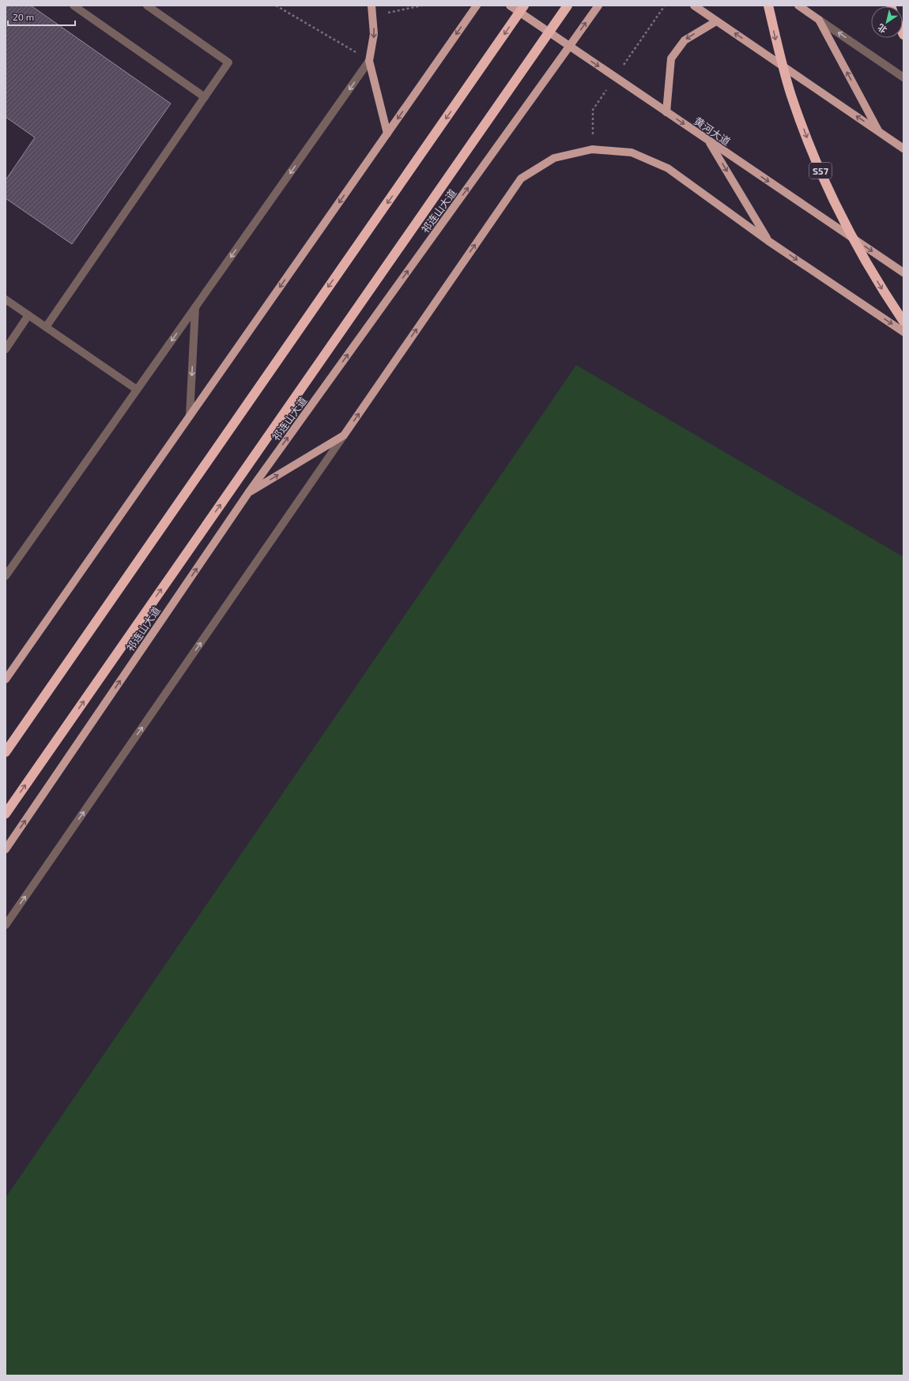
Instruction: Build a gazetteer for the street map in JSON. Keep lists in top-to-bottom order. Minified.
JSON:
{"streets":{"highway":["S57"],"main road":["黄河大道","祁连山大道"]},"crossings":[["黄河大道","祁连山大道"]],"one_way":["祁连山大道"],"scale_bar":"20 m","north":"bottom left"}
